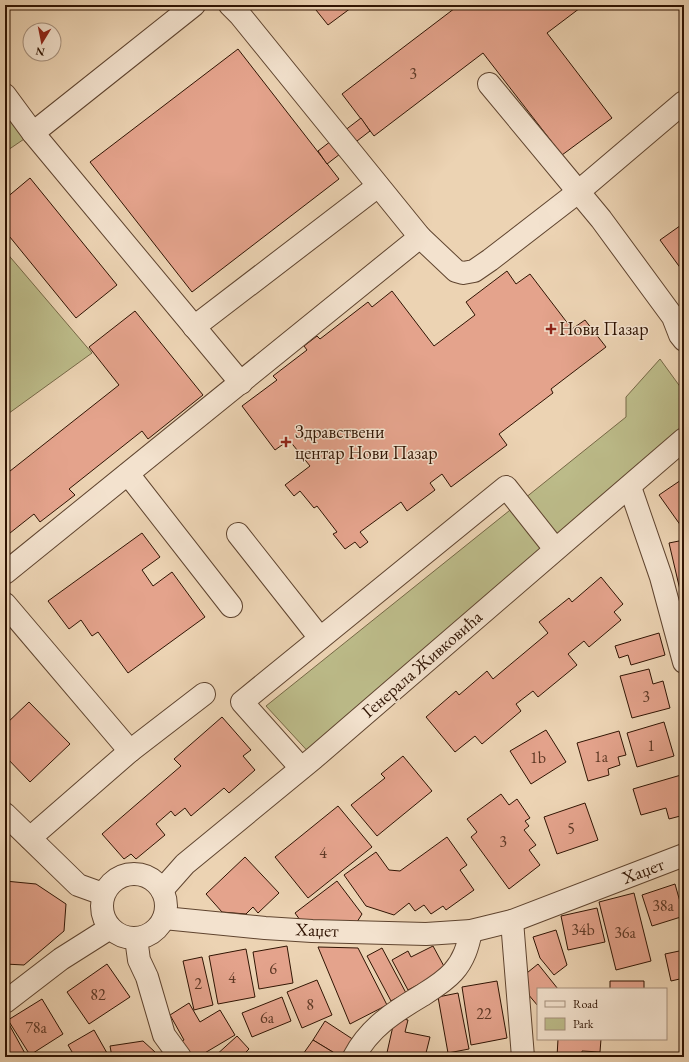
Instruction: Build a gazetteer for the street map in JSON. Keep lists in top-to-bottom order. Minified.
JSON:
{"streets":{"street":["Генерала Живковића","Хаџет"]},"crossings":[["Генерала Живковића","Хаџет"]],"places":{"health":["Нови Пазар","Здравствени центар Нови Пазар"]},"house_numbers":["3","3","1","1a","1b","5","3","4","38a","34b","36a","6","4","2","82","8","22","6a","78a"],"legend":["Road","Park"],"north":"bottom"}
